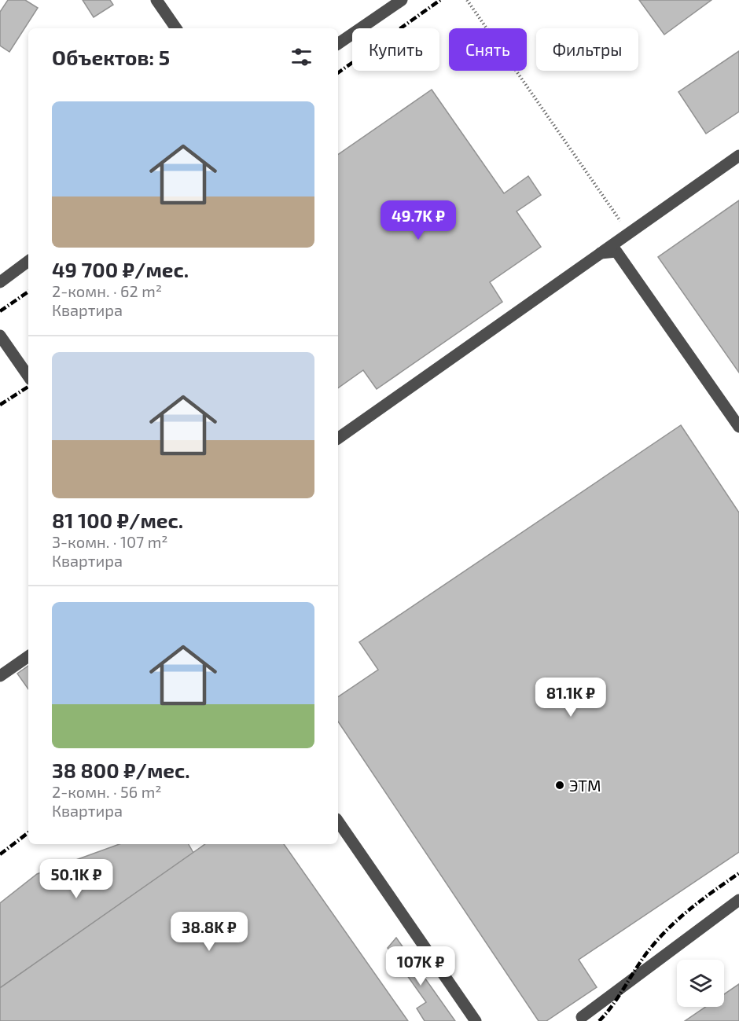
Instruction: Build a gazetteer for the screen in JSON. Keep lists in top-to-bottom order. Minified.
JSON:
{"places":["ЭТМ"],"page":{"chip":["Купить","Снять","Фильтры"],"heading":"Объектов: 5","list":[{"name":"49 700 ₽/мес.","note":"2-комн. · 62 m² · Квартира"},{"name":"81 100 ₽/мес.","note":"3-комн. · 107 m² · Квартира"},{"name":"38 800 ₽/мес.","note":"2-комн. · 56 m² · Квартира"}],"price":["49.7K ₽","81.1K ₽","50.1K ₽","38.8K ₽","107K ₽"]}}
